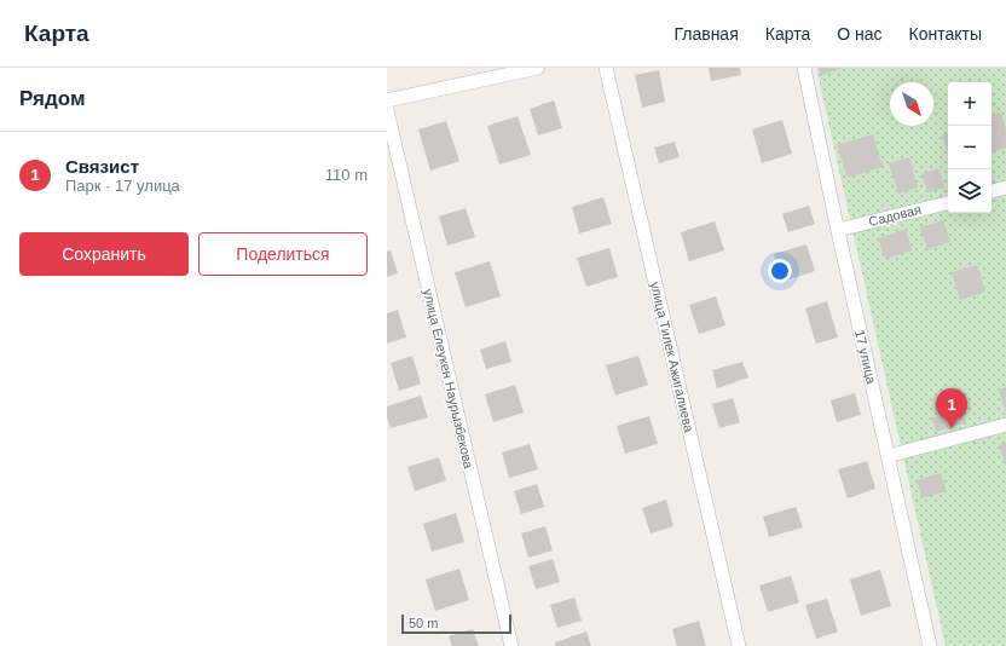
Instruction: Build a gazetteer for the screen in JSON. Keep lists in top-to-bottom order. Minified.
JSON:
{"streets":{"street":["Садовая","улица Тилек Ажигалиева","17 улица","улица Елеукен Наурызбекова"]},"crossings":[["Садовая","17 улица"]],"scale_bar":"50 m","north":"bottom right","page":{"header":"Карта","nav":["Главная","Карта","О нас","Контакты"],"heading":"Рядом","map_buttons":["+","−"],"list":[{"mark":"1","name":"Связист","note":"Парк · 17 улица","value":"110 m"}],"buttons":["Сохранить","Поделиться"],"pins":"1","scale":"50 m"}}
